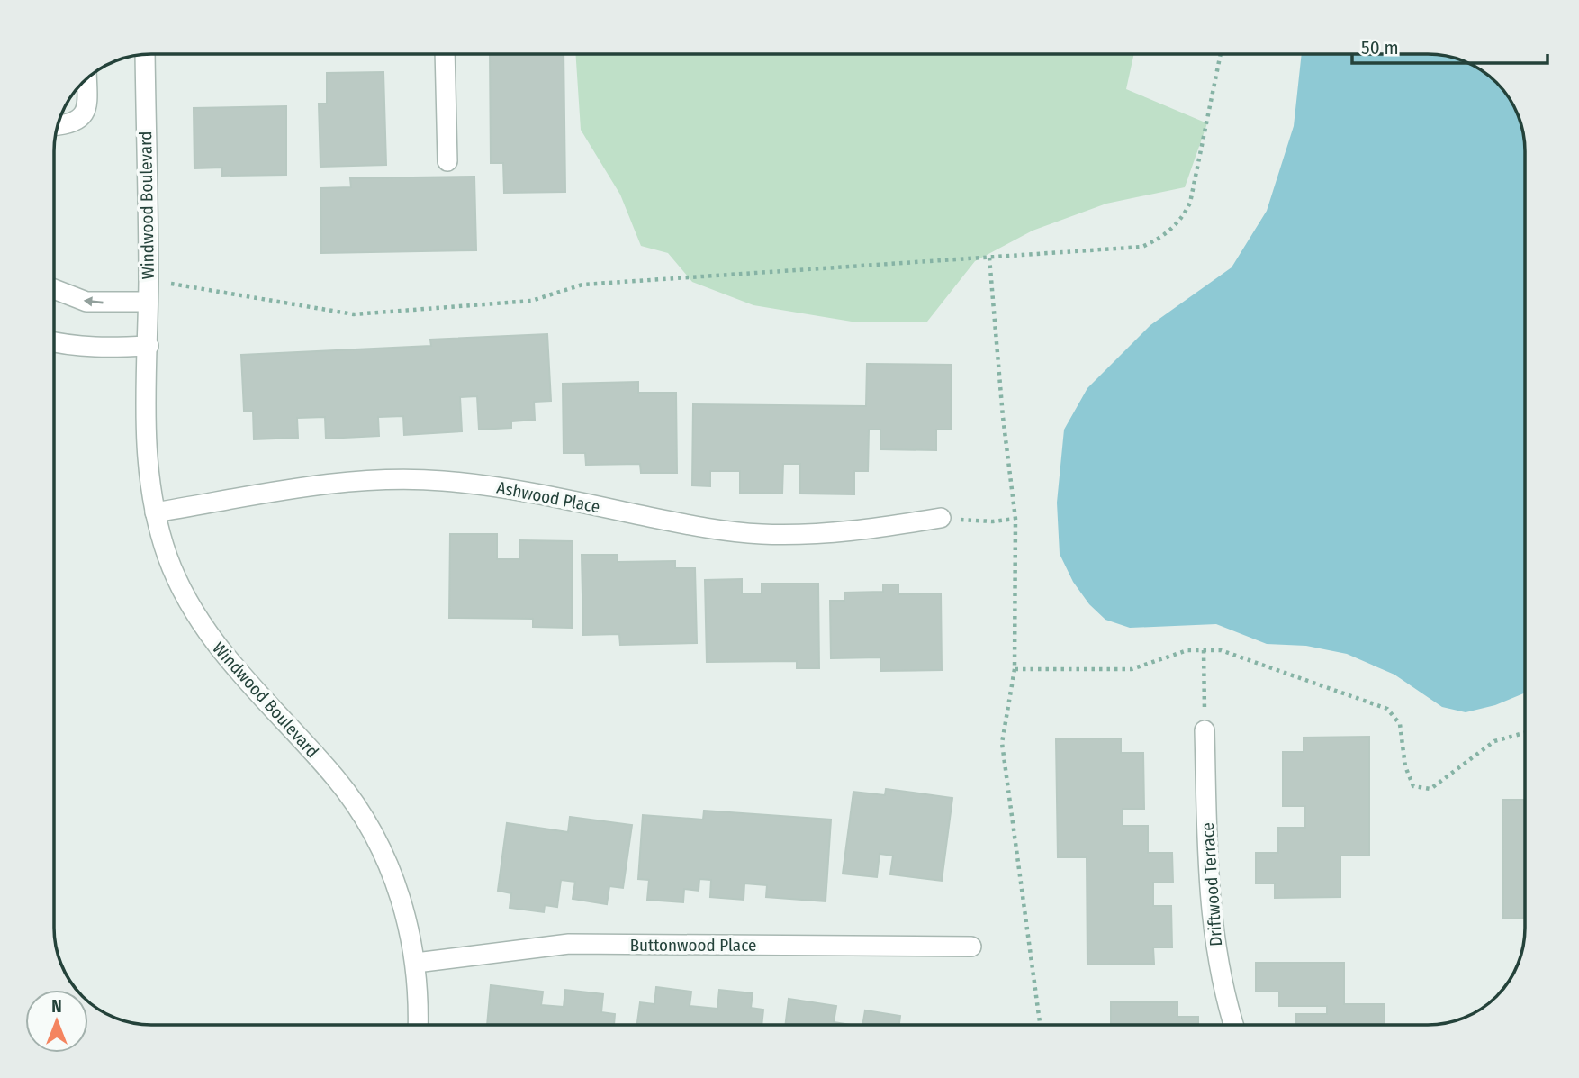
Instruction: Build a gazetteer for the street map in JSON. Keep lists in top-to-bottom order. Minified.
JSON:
{"streets":{"street":["Windwood Boulevard","Ashwood Place","Driftwood Terrace","Buttonwood Place"]},"crossings":[["Windwood Boulevard","Ashwood Place"],["Windwood Boulevard","Buttonwood Place"]],"scale_bar":"50 m","north":"top"}
